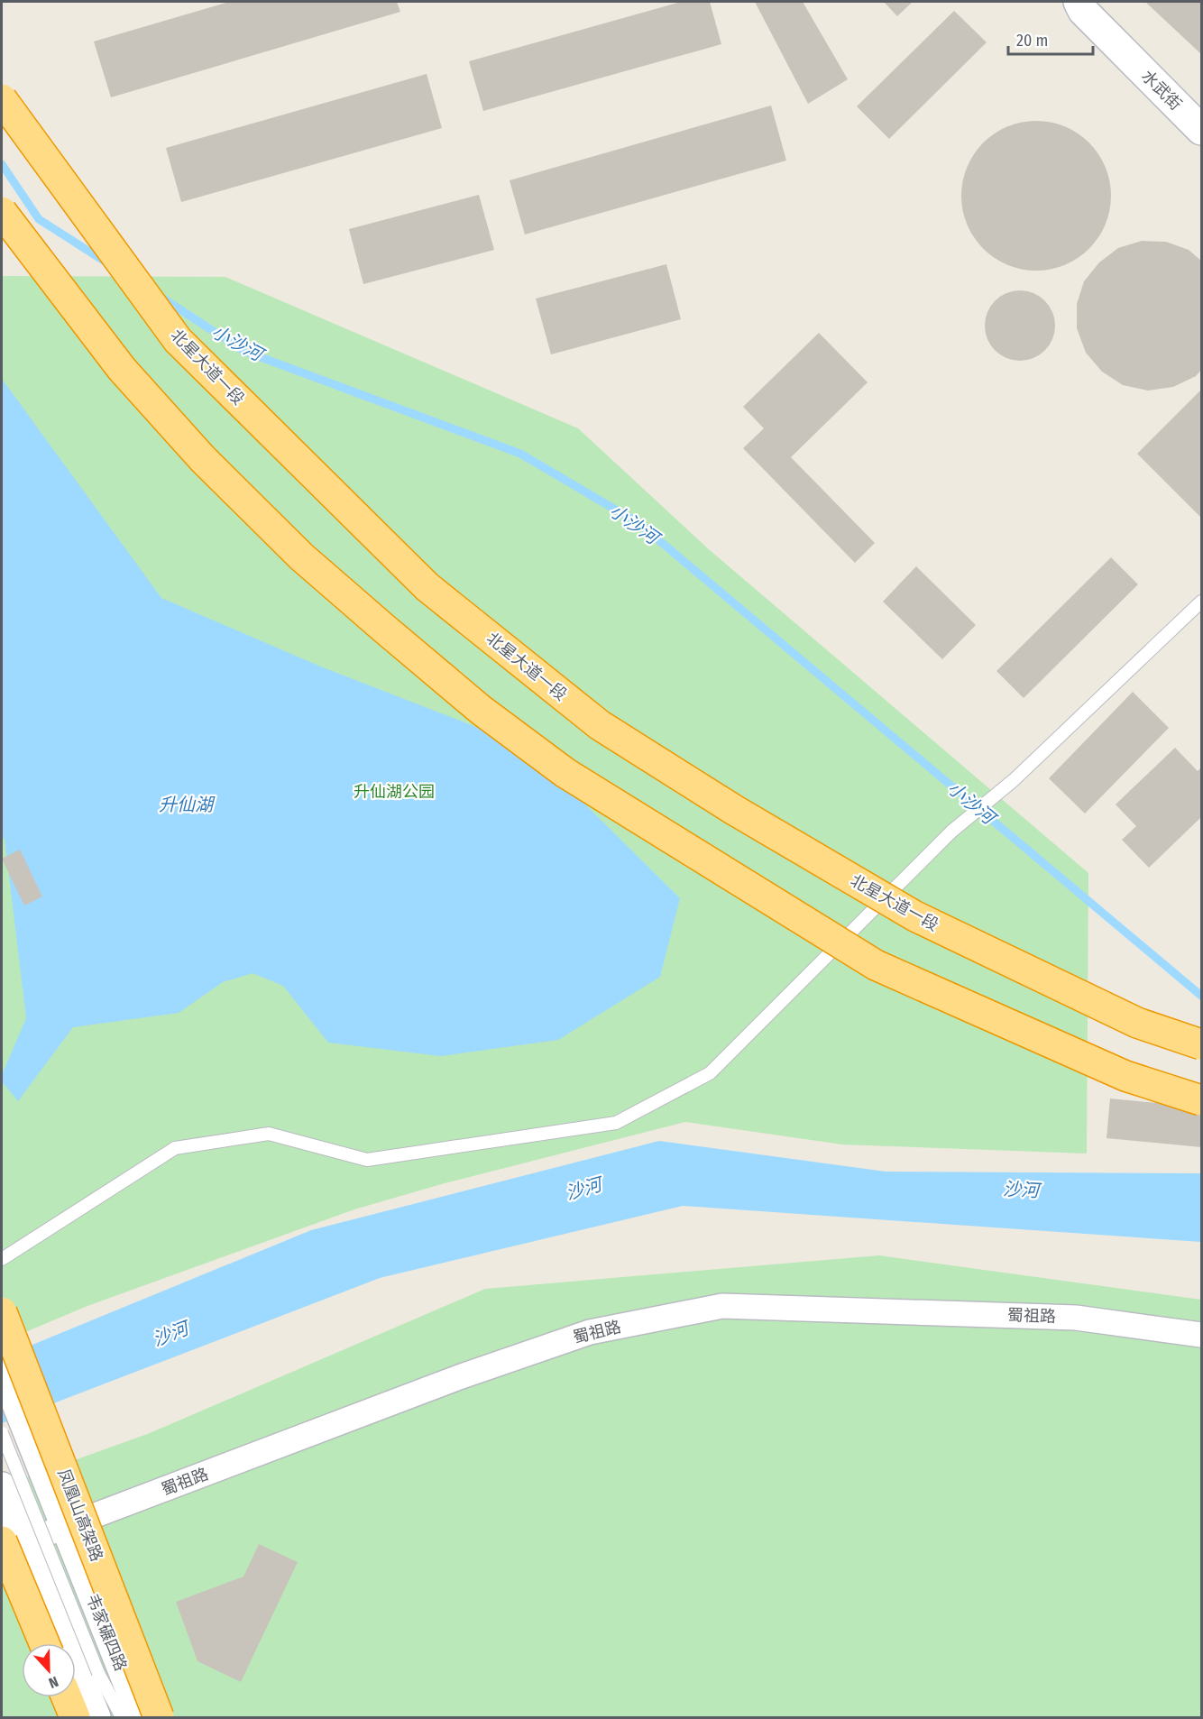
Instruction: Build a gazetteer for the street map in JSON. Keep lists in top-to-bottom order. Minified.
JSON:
{"streets":{"highway":["北星大道一段","凤凰山高架路"],"main road":["水武街","韦家碾四路"],"street":["蜀祖路"]},"crossings":[["蜀祖路","韦家碾四路"]],"water":["小沙河","升仙湖","沙河"],"parks":["升仙湖公园"],"scale_bar":"20 m","north":"bottom"}
